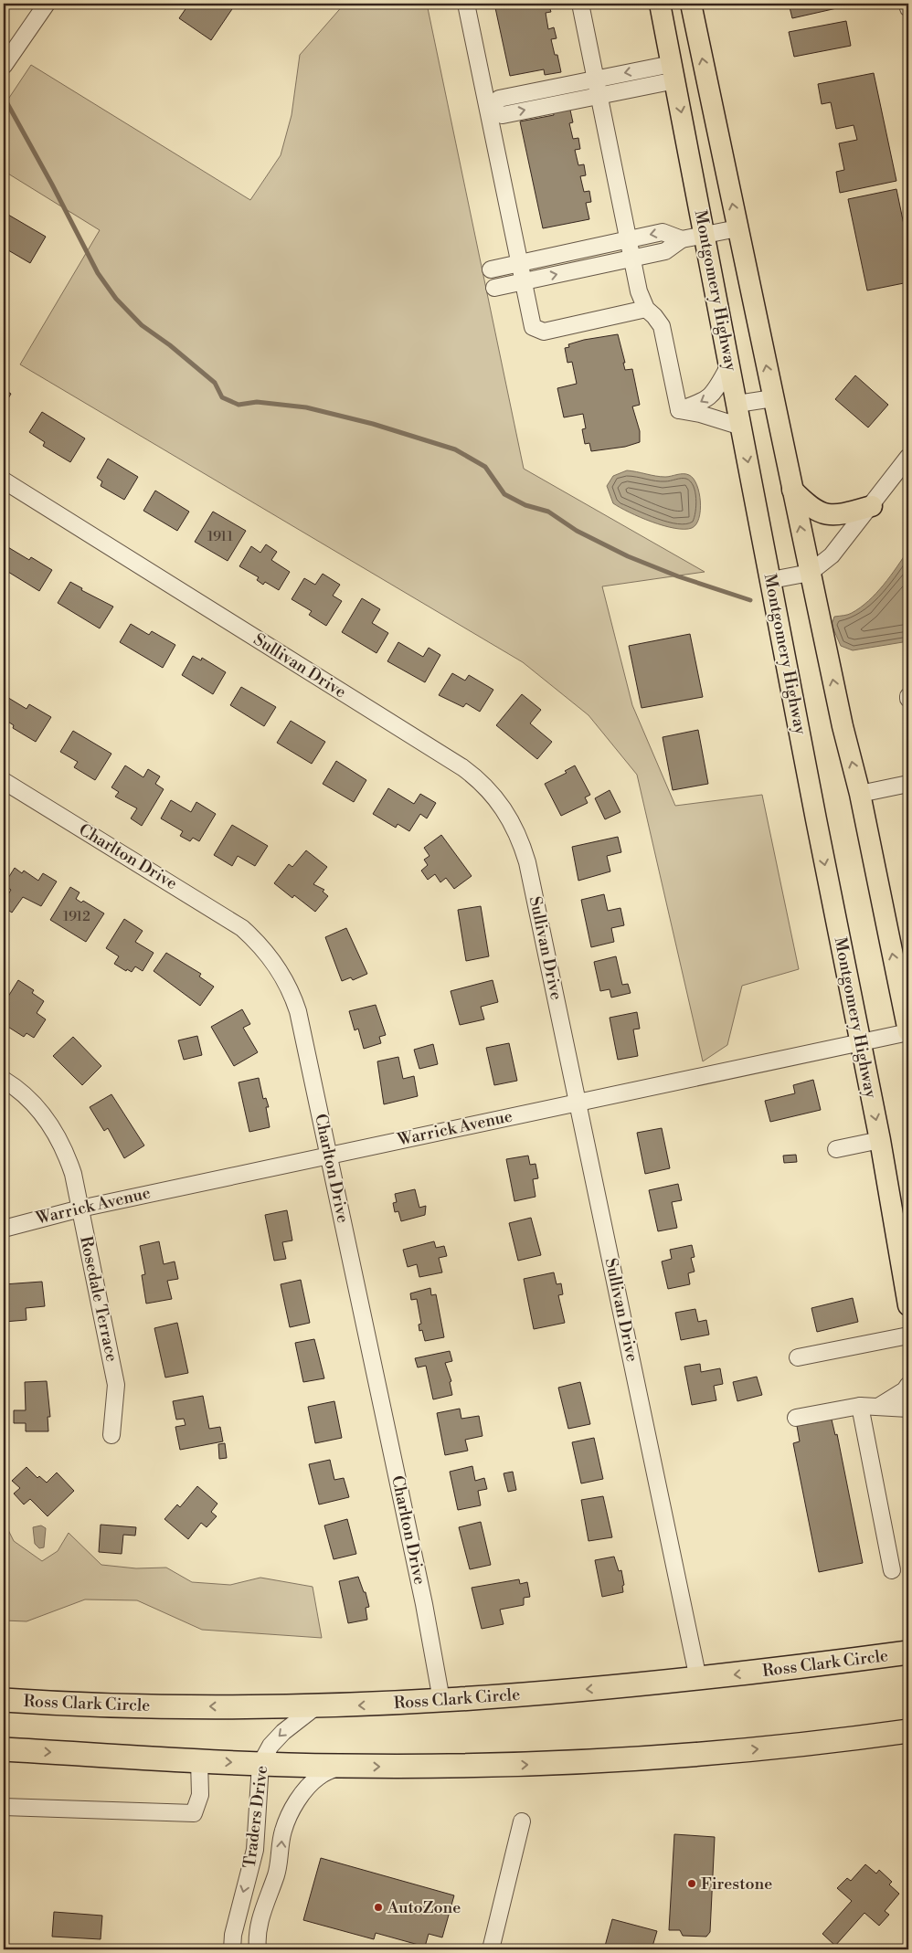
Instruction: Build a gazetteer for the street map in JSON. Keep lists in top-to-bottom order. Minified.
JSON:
{"streets":{"highway":["Ross Clark Circle"],"main road":["Montgomery Highway"],"street":["Sullivan Drive","Charlton Drive","Warrick Avenue","Rosedale Terrace","Traders Drive"]},"crossings":[["Montgomery Highway","Warrick Avenue"],["Sullivan Drive","Warrick Avenue"],["Sullivan Drive","Ross Clark Circle"],["Charlton Drive","Warrick Avenue"],["Charlton Drive","Ross Clark Circle"],["Warrick Avenue","Rosedale Terrace"],["Ross Clark Circle","Traders Drive"]],"places":["Firestone","AutoZone"],"house_numbers":["1911","1912"]}
